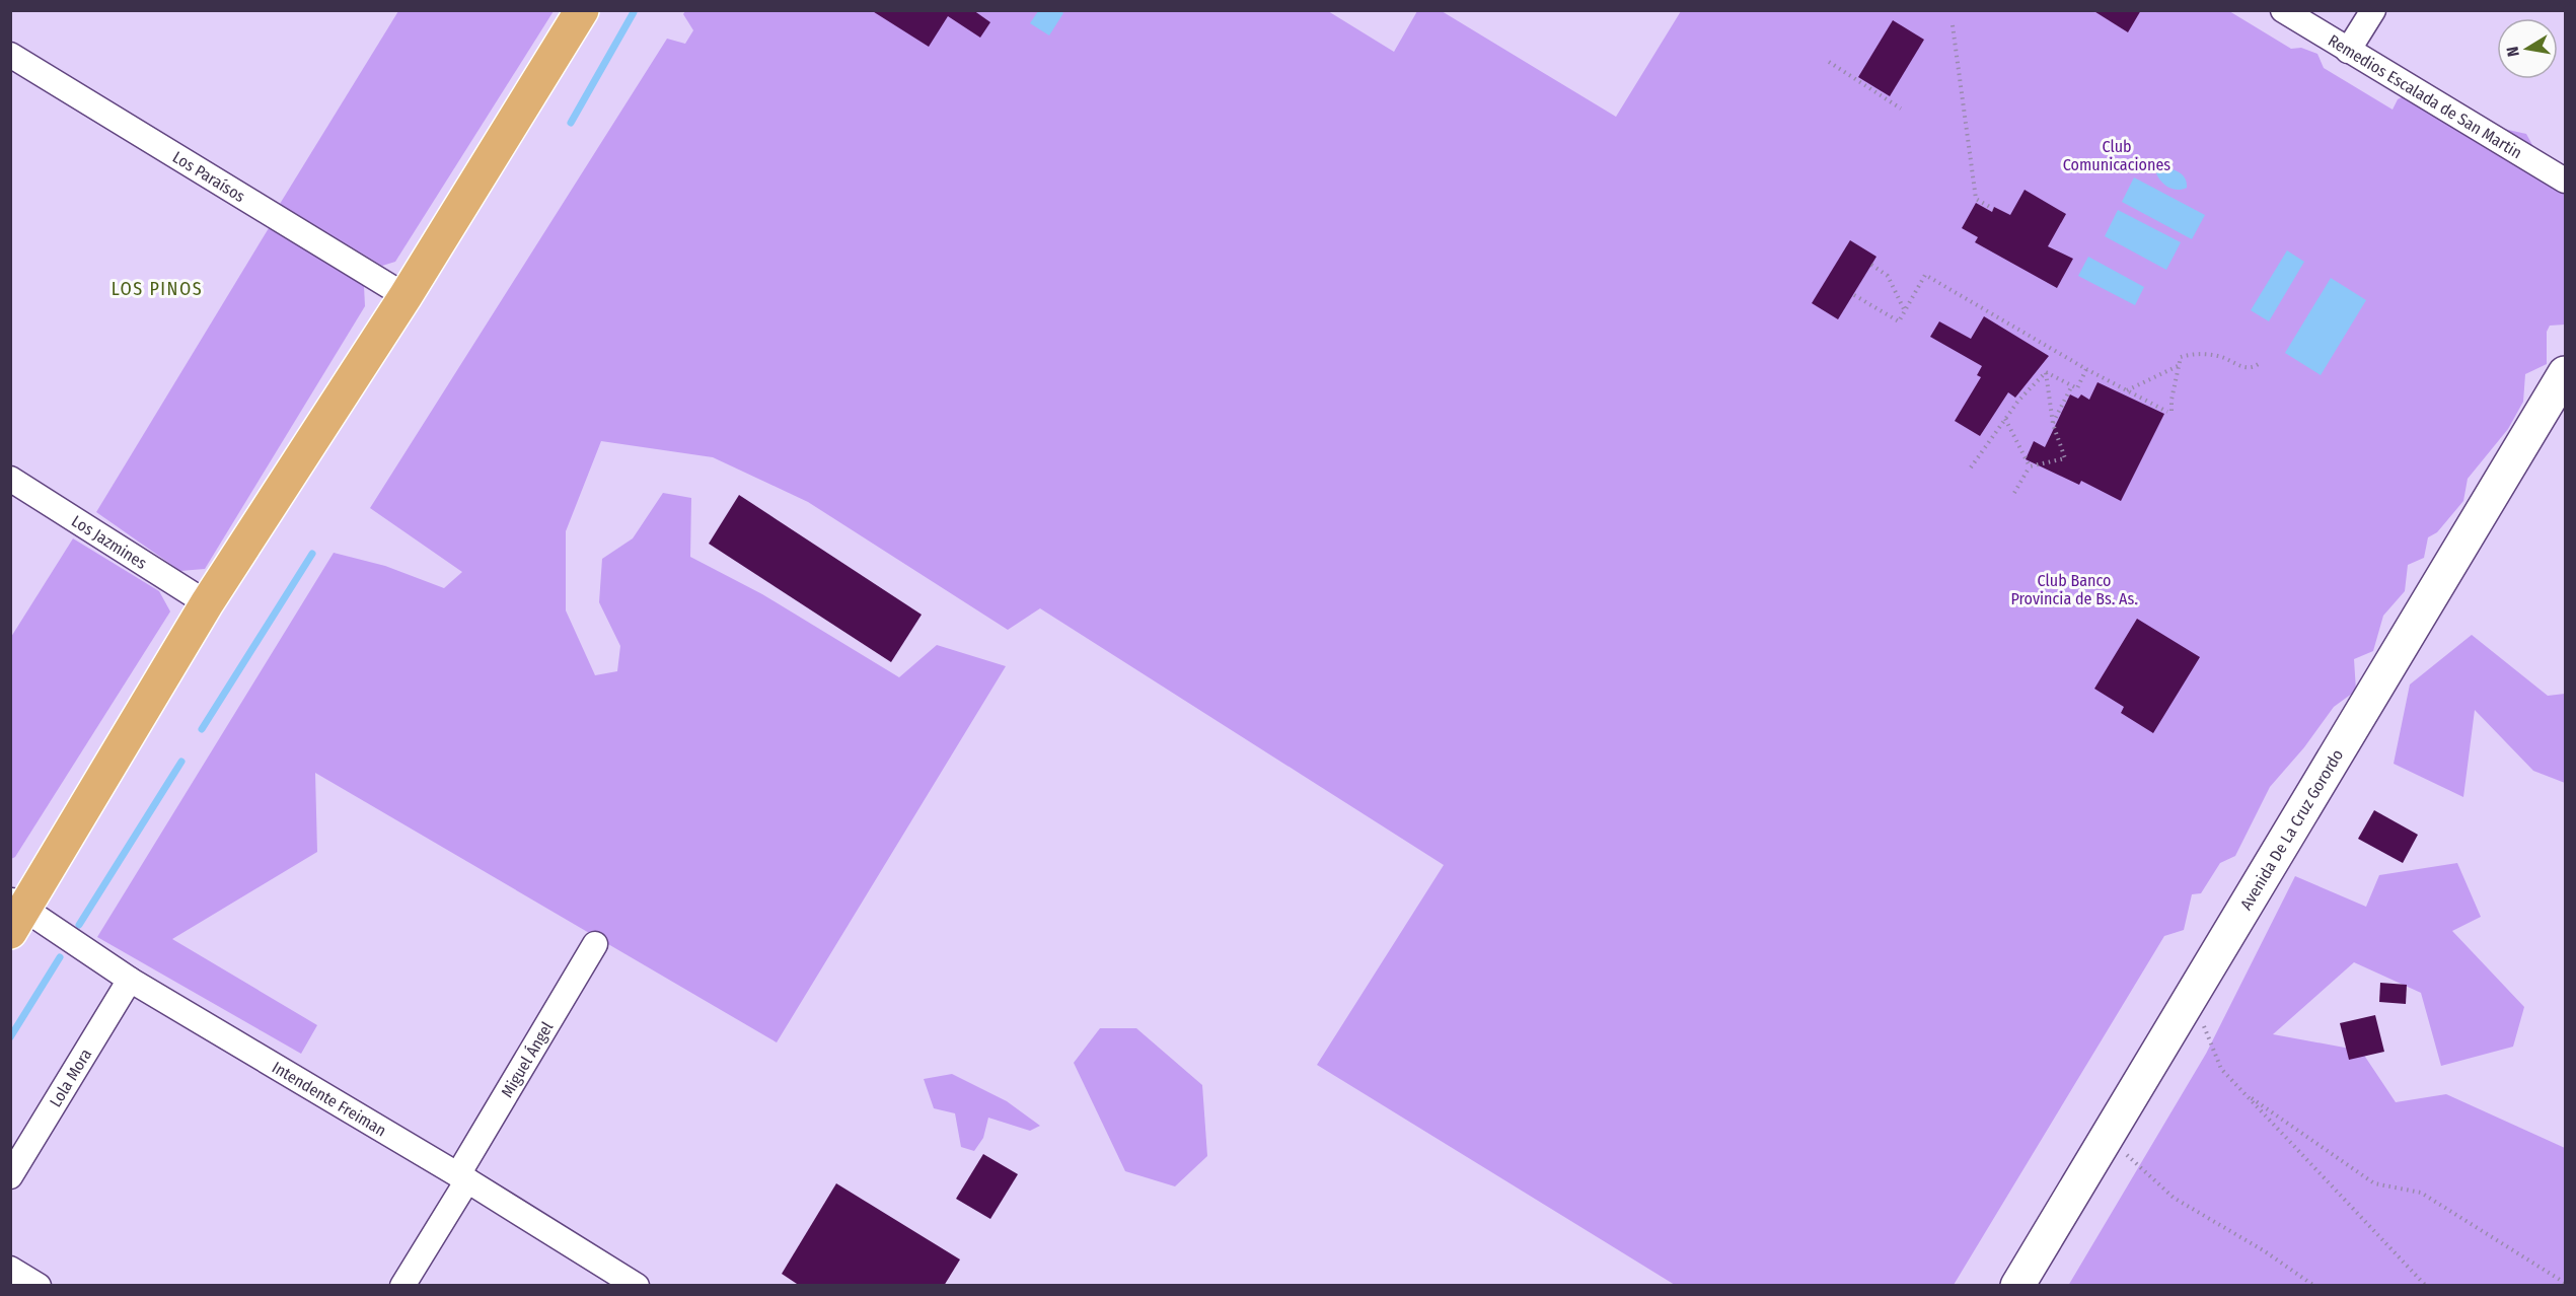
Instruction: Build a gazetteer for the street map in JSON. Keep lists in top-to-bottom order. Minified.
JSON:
{"streets":{"main road":["Avenida De La Cruz Gorordo"],"street":["Remedios Escalada de San Martin","Los Paraísos","Los Jazmines","Miguel Ángel","Lola Mora","Intendente Freiman"]},"crossings":[["Miguel Ángel","Intendente Freiman"],["Lola Mora","Intendente Freiman"]],"districts":["LOS PINOS"],"parks":["Club Comunicaciones","Club Banco Provincia de Bs. As."],"north":"left"}
